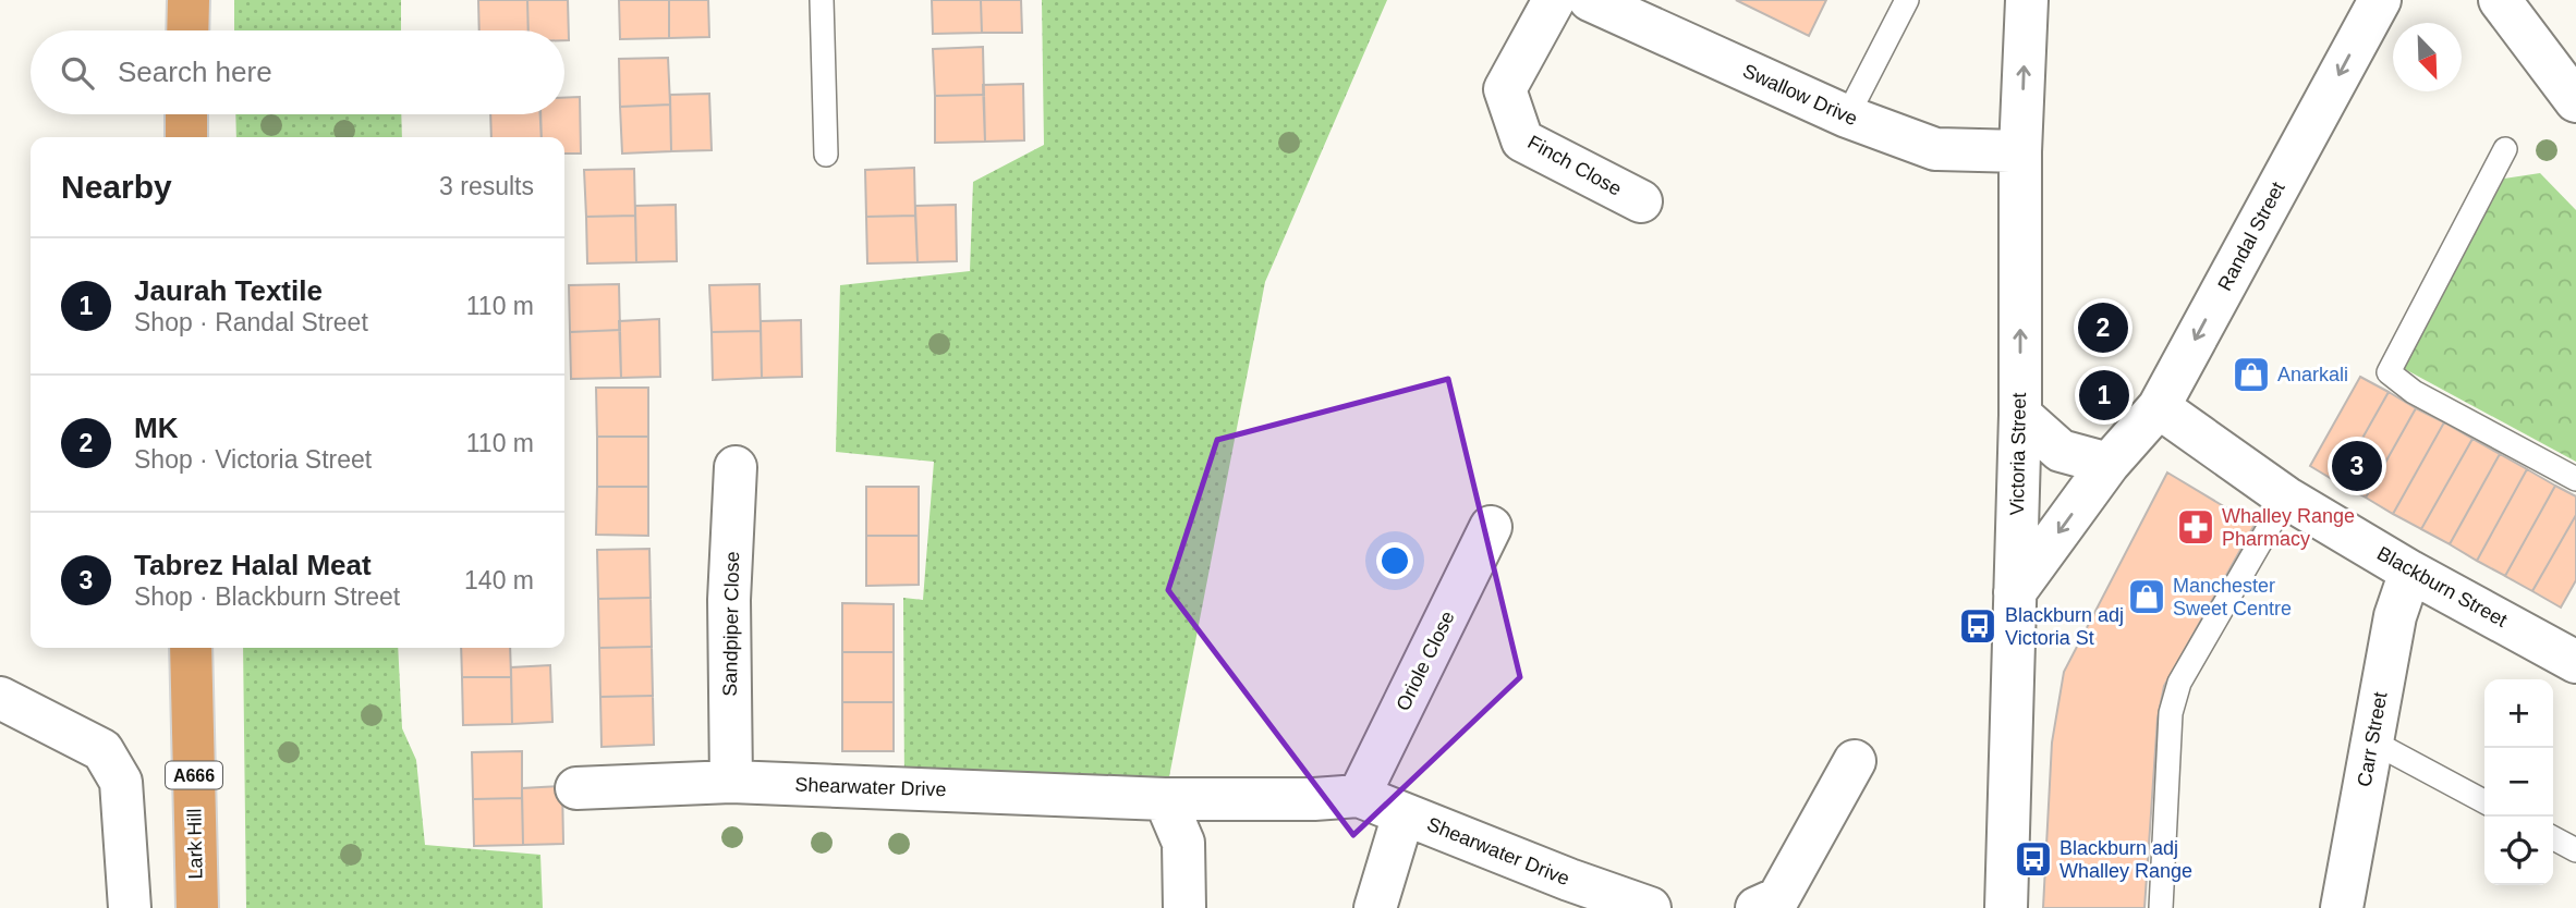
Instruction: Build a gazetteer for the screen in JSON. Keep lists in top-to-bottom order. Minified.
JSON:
{"streets":{"highway":["A666","Lark Hill"],"street":["Swallow Drive","Finch Close","Randal Street","Victoria Street","Blackburn Street","Sandpiper Close","Oriole Close","Carr Street","Shearwater Drive"]},"crossings":[["Swallow Drive","Victoria Street"],["Randal Street","Victoria Street"],["Randal Street","Blackburn Street"],["Blackburn Street","Carr Street"],["Sandpiper Close","Shearwater Drive"],["Oriole Close","Shearwater Drive"]],"one_way":["Randal Street","Victoria Street"],"places":{"shop":["Anarkali","Manchester Sweet Centre"],"pharmacy":["Whalley Range Pharmacy"],"bus stop":["Blackburn adj Victoria St","Blackburn adj Whalley Range"]},"north":"bottom right","page":{"search":"Search here","heading":["Nearby","3 results"],"list":[{"mark":"1","name":"Jaurah Textile","note":"Shop · Randal Street","value":"110 m"},{"mark":"2","name":"MK","note":"Shop · Victoria Street","value":"110 m"},{"mark":"3","name":"Tabrez Halal Meat","note":"Shop · Blackburn Street","value":"140 m"}],"pins":["2","1","3"],"map_buttons":["+","−"]}}
